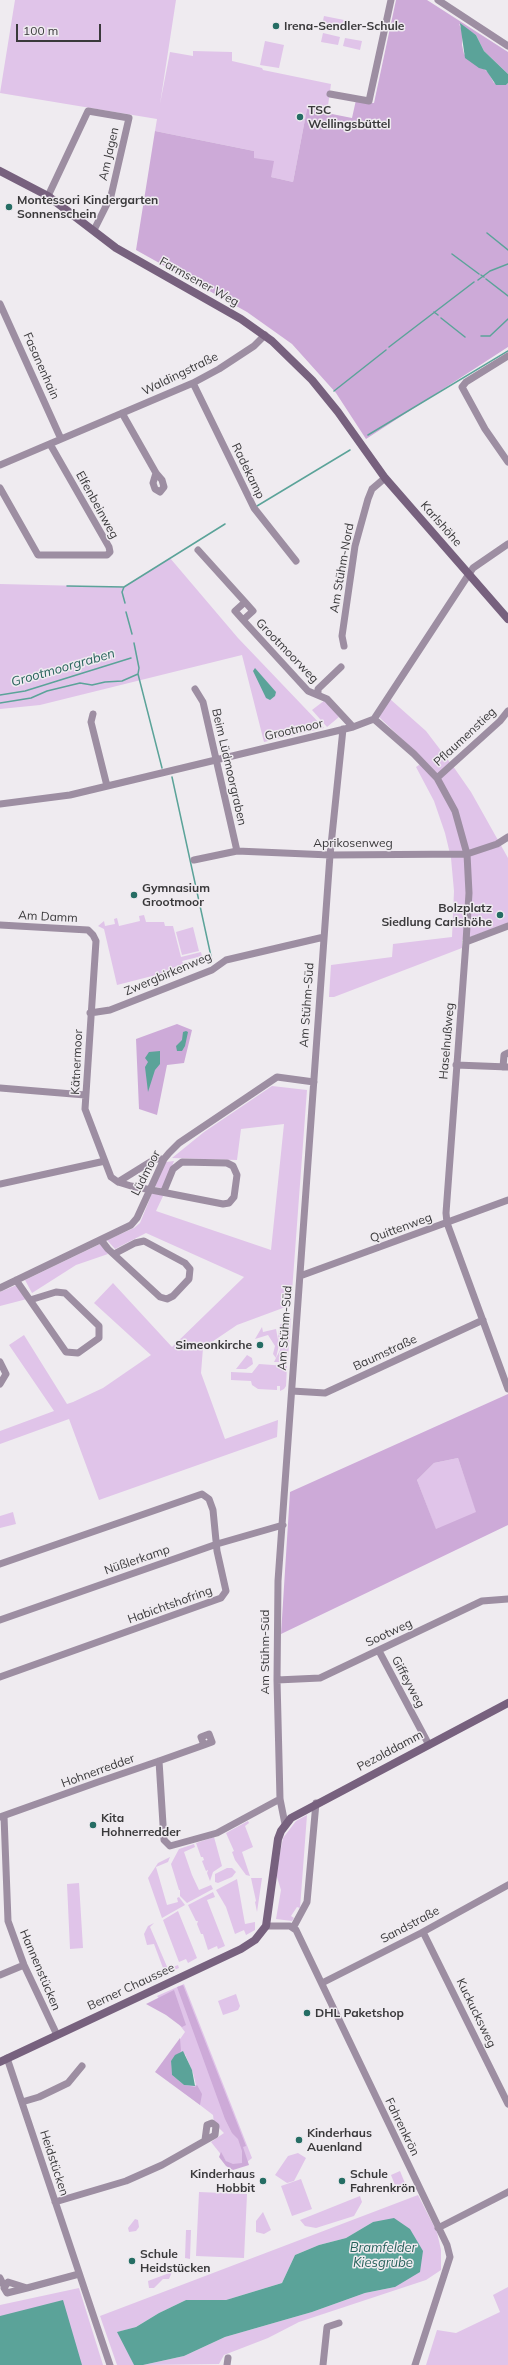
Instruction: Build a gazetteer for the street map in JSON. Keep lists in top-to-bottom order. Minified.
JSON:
{"streets":{"main road":["Farmsener Weg","Karlshöhe","Pezolddamm","Berner Chaussee"],"street":["Am Jagen","Fasanenhain","Waldingstraße","Radekamp","Elfenbeinweg","Am Stühm-Nord","Grootmoorweg","Grootmoor","Pflaumenstieg","Beim Lüdmoorgraben","Aprikosenweg","Am Damm","Zwergbirkenweg","Am Stühm-Süd","Haselnußweg","Kätnermoor","Lüdmoor","Quittenweg","Baumstraße","Nüßlerkamp","Habichtshofring","Sootweg","Giffeyweg","Hohnerredder","Sandstraße","Hannenstücken","Kuckucksweg","Fahrenkrön","Heidstücken"]},"crossings":[["Am Jagen","Farmsener Weg"],["Farmsener Weg","Waldingstraße"],["Farmsener Weg","Karlshöhe"],["Fasanenhain","Waldingstraße"],["Waldingstraße","Radekamp"],["Waldingstraße","Elfenbeinweg"],["Karlshöhe","Am Stühm-Nord"],["Grootmoorweg","Grootmoor"],["Grootmoor","Beim Lüdmoorgraben"],["Grootmoor","Am Stühm-Süd"],["Grootmoor","Haselnußweg"],["Pflaumenstieg","Haselnußweg"],["Beim Lüdmoorgraben","Aprikosenweg"],["Aprikosenweg","Am Stühm-Süd"],["Aprikosenweg","Haselnußweg"],["Am Damm","Kätnermoor"],["Zwergbirkenweg","Am Stühm-Süd"],["Zwergbirkenweg","Kätnermoor"],["Am Stühm-Süd","Lüdmoor"],["Am Stühm-Süd","Quittenweg"],["Am Stühm-Süd","Baumstraße"],["Am Stühm-Süd","Nüßlerkamp"],["Am Stühm-Süd","Sootweg"],["Am Stühm-Süd","Pezolddamm"],["Haselnußweg","Quittenweg"],["Haselnußweg","Baumstraße"],["Nüßlerkamp","Habichtshofring"],["Sootweg","Giffeyweg"],["Giffeyweg","Pezolddamm"],["Hohnerredder","Hannenstücken"],["Sandstraße","Kuckucksweg"],["Sandstraße","Fahrenkrön"],["Hannenstücken","Berner Chaussee"],["Berner Chaussee","Heidstücken"]],"water":["Grootmoorgraben","Bramfelder Kiesgrube"],"places":["Irena-Sendler-Schule","TSC Wellingsbüttel","Montessori Kindergarten Sonnenschein","Gymnasium Grootmoor","Bolzplatz Siedlung Carlshöhe","Simeonkirche","Kita Hohnerredder","DHL Paketshop","Kinderhaus Auenland","Kinderhaus Hobbit","Schule Fahrenkrön","Schule Heidstücken"],"scale_bar":"100 m"}
